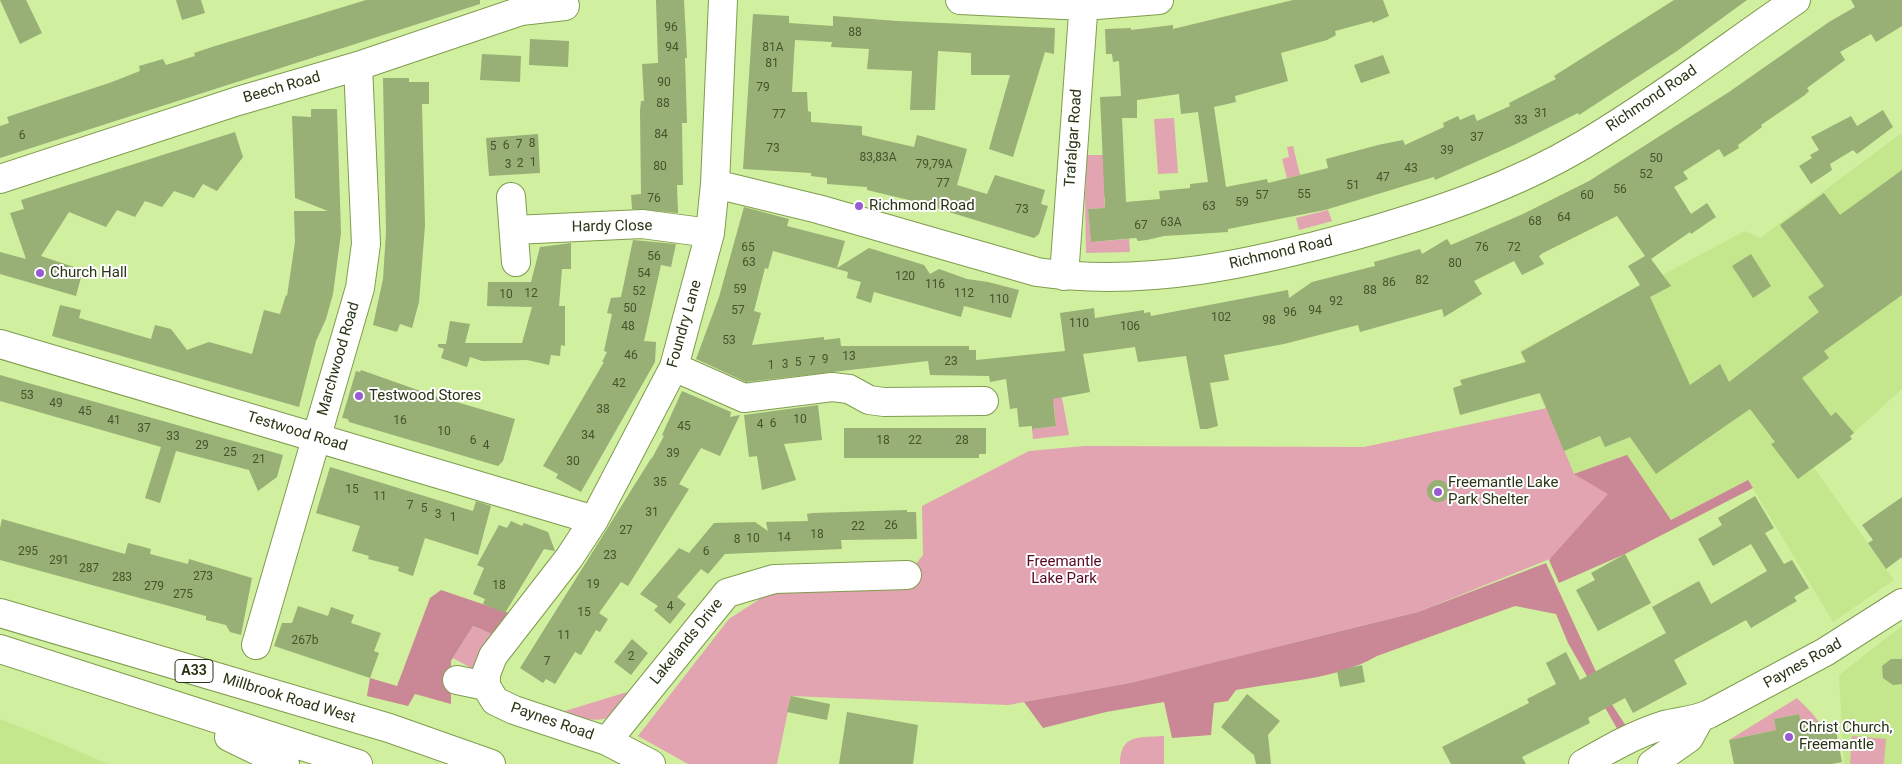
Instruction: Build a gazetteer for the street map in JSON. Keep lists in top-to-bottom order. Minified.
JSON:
{"streets":{"main road":["Beech Road","Richmond Road","Trafalgar Road","Hardy Close","Foundry Lane","Marchwood Road","Testwood Road","Lakelands Drive","Paynes Road","A33","Millbrook Road West"]},"crossings":[["Beech Road","Marchwood Road"],["Richmond Road","Trafalgar Road"],["Richmond Road","Foundry Lane"],["Hardy Close","Foundry Lane"],["Foundry Lane","Testwood Road"],["Foundry Lane","Paynes Road"],["Marchwood Road","Testwood Road"],["Lakelands Drive","Paynes Road"]],"parks":["Freemantle Lake Park"],"places":["Richmond Road","Church Hall","Testwood Stores","Freemantle Lake Park Shelter","Christ Church, Freemantle"],"house_numbers":["96","88","94","81A","81","90","79","88","31","77","33","84","6","37","8","7","6","5","73","39","83,83A","50","1","2","3","79,79A","80","43","52","47","77","51","56","55","57","60","76","59","63","73","64","68","63A","67","65","76","72","56","63","80","54","120","82","86","116","59","88","52","12","112","10","110","92","50","57","94","96","102","98","110","48","106","53","46","13","9","7","23","5","3","1","42","53","49","38","45","10","41","16","6","4","45","37","10","34","33","6","18","22","28","29","4","25","39","21","30","35","15","11","7","5","31","3","1","26","22","27","18","14","10","8","295","6","23","291","287","273","283","19","18","279","275","4","15","11","267b","2","7"]}
